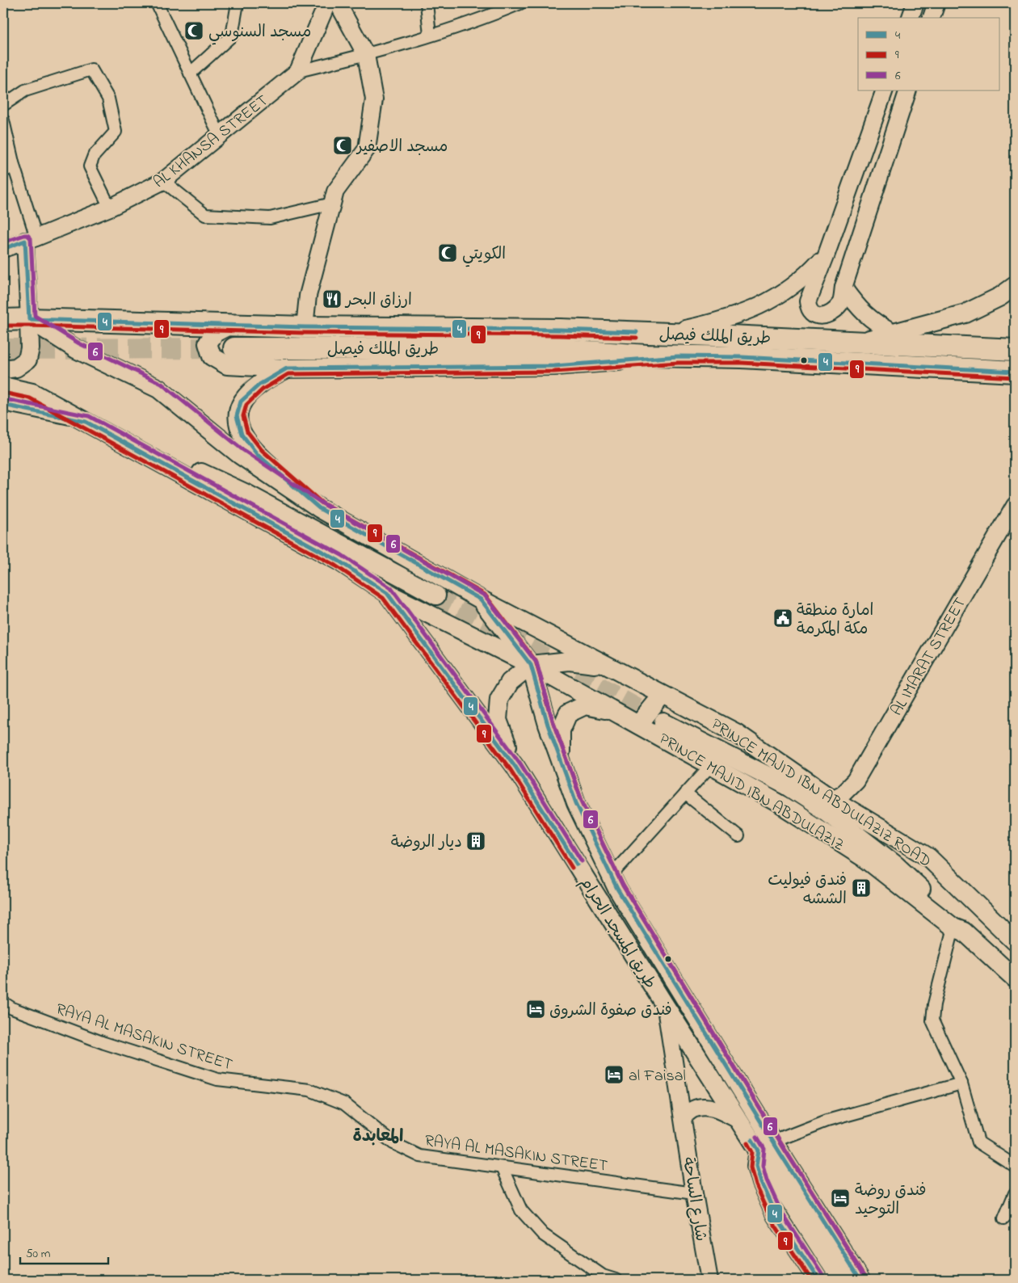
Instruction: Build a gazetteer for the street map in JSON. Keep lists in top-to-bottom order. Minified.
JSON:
{"streets":{"highway":["طريق الملك فيصل"],"main road":["PRINCE MAJID IBN ABDULAZIZ","PRINCE MAJID IBN ABDULAZIZ ROAD","طريق المسجد الحرام"],"street":["AL KHANSA STREET","AL IMARAT STREET","RAYA AL MASAKIN STREET","شارع الساحة"]},"crossings":[["AL IMARAT STREET","PRINCE MAJID IBN ABDULAZIZ ROAD"],["PRINCE MAJID IBN ABDULAZIZ","طريق المسجد الحرام"],["PRINCE MAJID IBN ABDULAZIZ ROAD","طريق المسجد الحرام"],["طريق المسجد الحرام","شارع الساحة"],["RAYA AL MASAKIN STREET","شارع الساحة"]],"districts":["المعابدة"],"places":{"mosque":["مسجد السنوسي","مسجد الاصفير","الكويتي"],"restaurant":["ارزاق البحر"],"public building":["امارة منطقة مكة المكرمة"],"building":["ديار الروضة","فندق فيوليت الششه"],"hotel":["فندق صفوة الشروق","al Faisal","فندق روضة التوحيد"]},"lines":["transit line 6","transit line 4","transit line 9"],"legend":["4","9","6"],"scale_bar":"50 m"}
